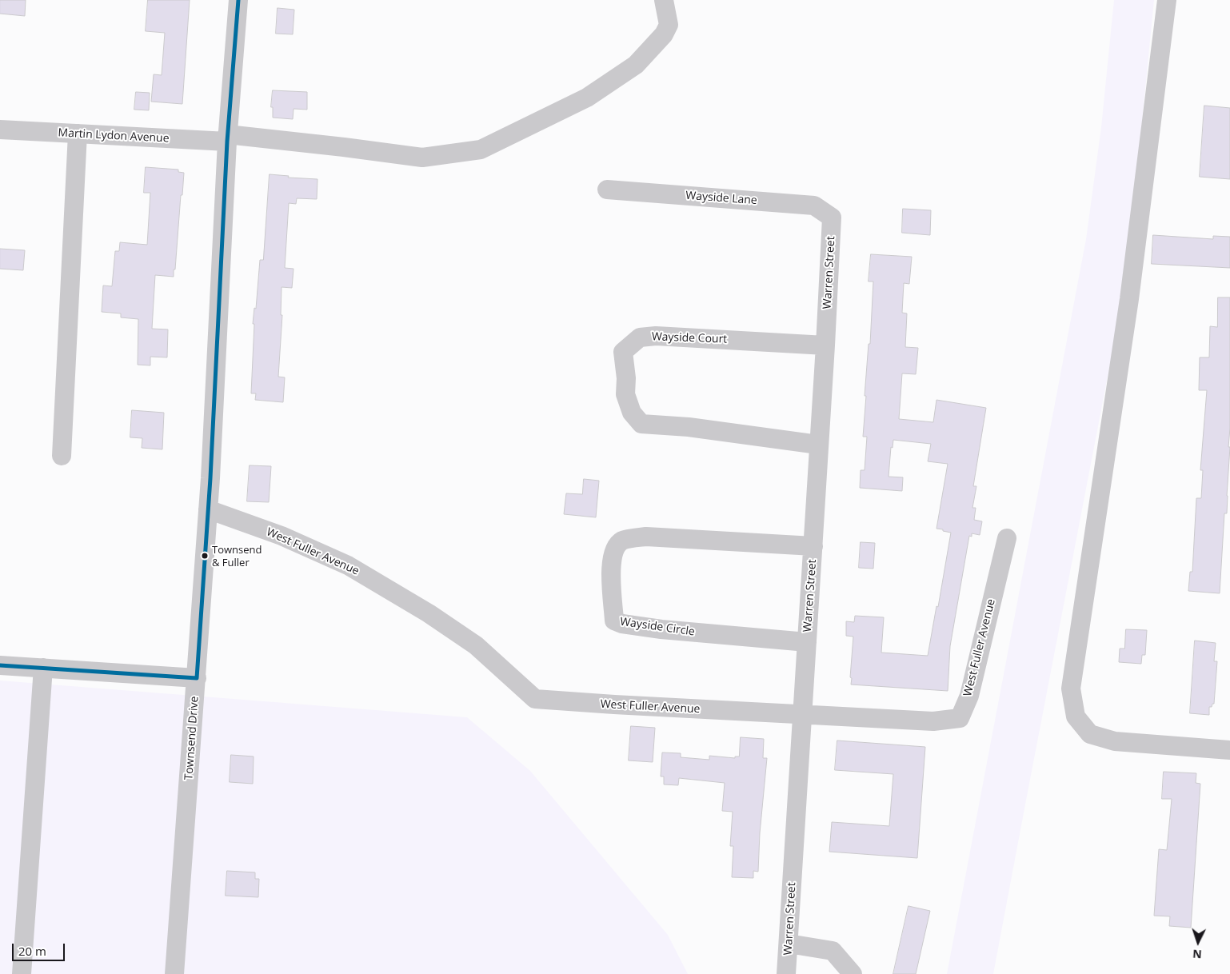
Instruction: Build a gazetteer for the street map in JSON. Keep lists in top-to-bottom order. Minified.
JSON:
{"streets":{"street":["Martin Lydon Avenue","Wayside Lane","Warren Street","Wayside Court","West Fuller Avenue","Wayside Circle","Townsend Drive"]},"crossings":[["Martin Lydon Avenue","Townsend Drive"],["Wayside Lane","Warren Street"],["Warren Street","Wayside Court"],["Warren Street","West Fuller Avenue"],["Warren Street","Wayside Circle"],["West Fuller Avenue","Townsend Drive"]],"places":["Townsend & Fuller"],"scale_bar":"20 m","north":"bottom"}
